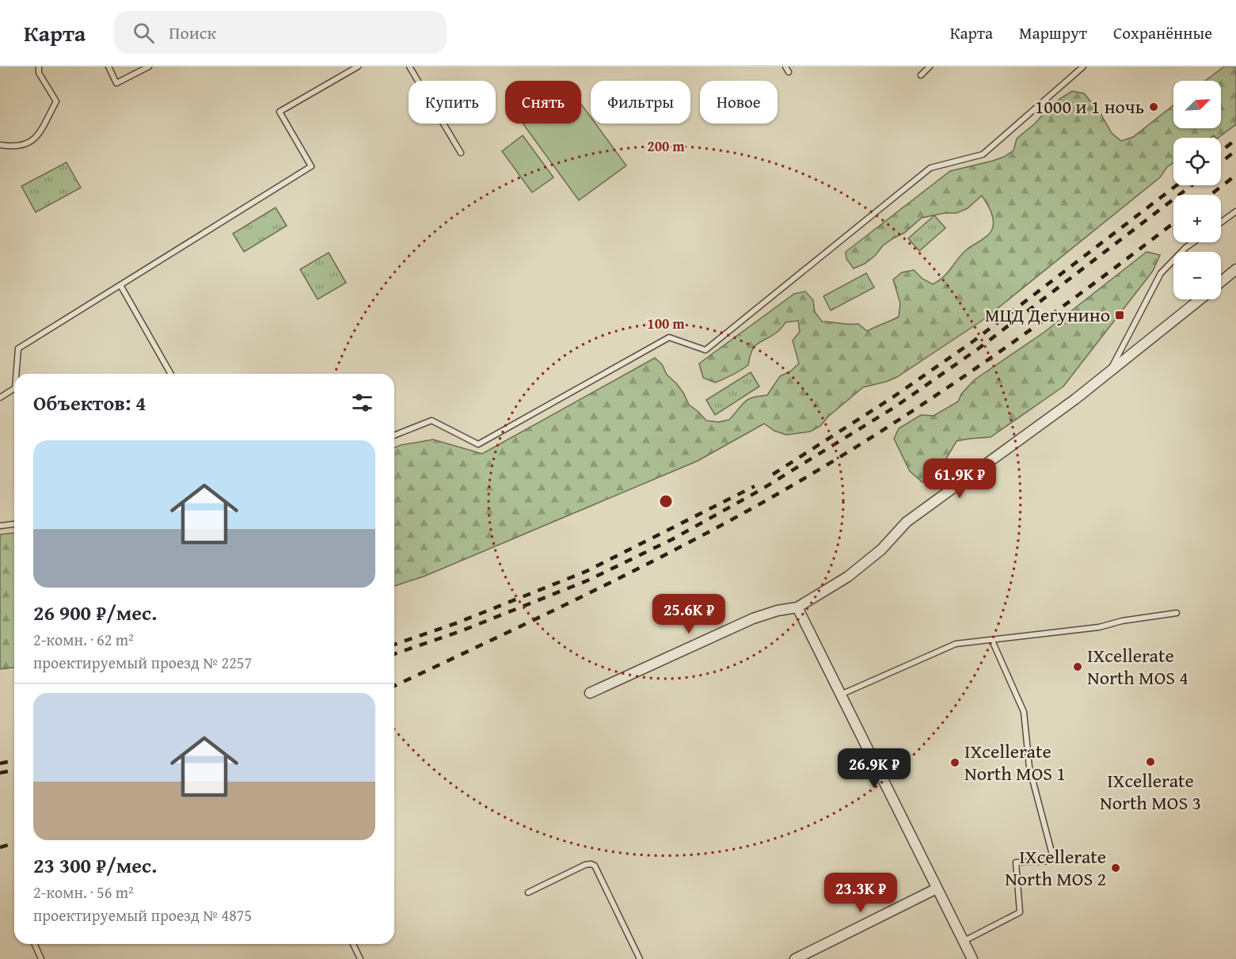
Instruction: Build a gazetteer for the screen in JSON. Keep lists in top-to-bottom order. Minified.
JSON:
{"places":{"other":["1000 и 1 ночь","IXcellerate North MOS 4","IXcellerate North MOS 3","IXcellerate North MOS 1","IXcellerate North MOS 2"],"transit":["МЦД Дегунино"]},"north":"top right","page":{"header":"Карта","search":"Поиск","nav":["Карта","Маршрут","Сохранённые"],"map_buttons":["+","−"],"chip":["Купить","Снять","Фильтры","Новое"],"heading":"Объектов: 4","list":[{"name":"26 900 ₽/мес.","note":"2-комн. · 62 m² · проектируемый проезд № 2257"},{"name":"23 300 ₽/мес.","note":"2-комн. · 56 m² · проектируемый проезд № 4875"}],"price":["61.9K ₽","25.6K ₽","26.9K ₽","23.3K ₽"]},"rings":["200 m","100 m"]}
